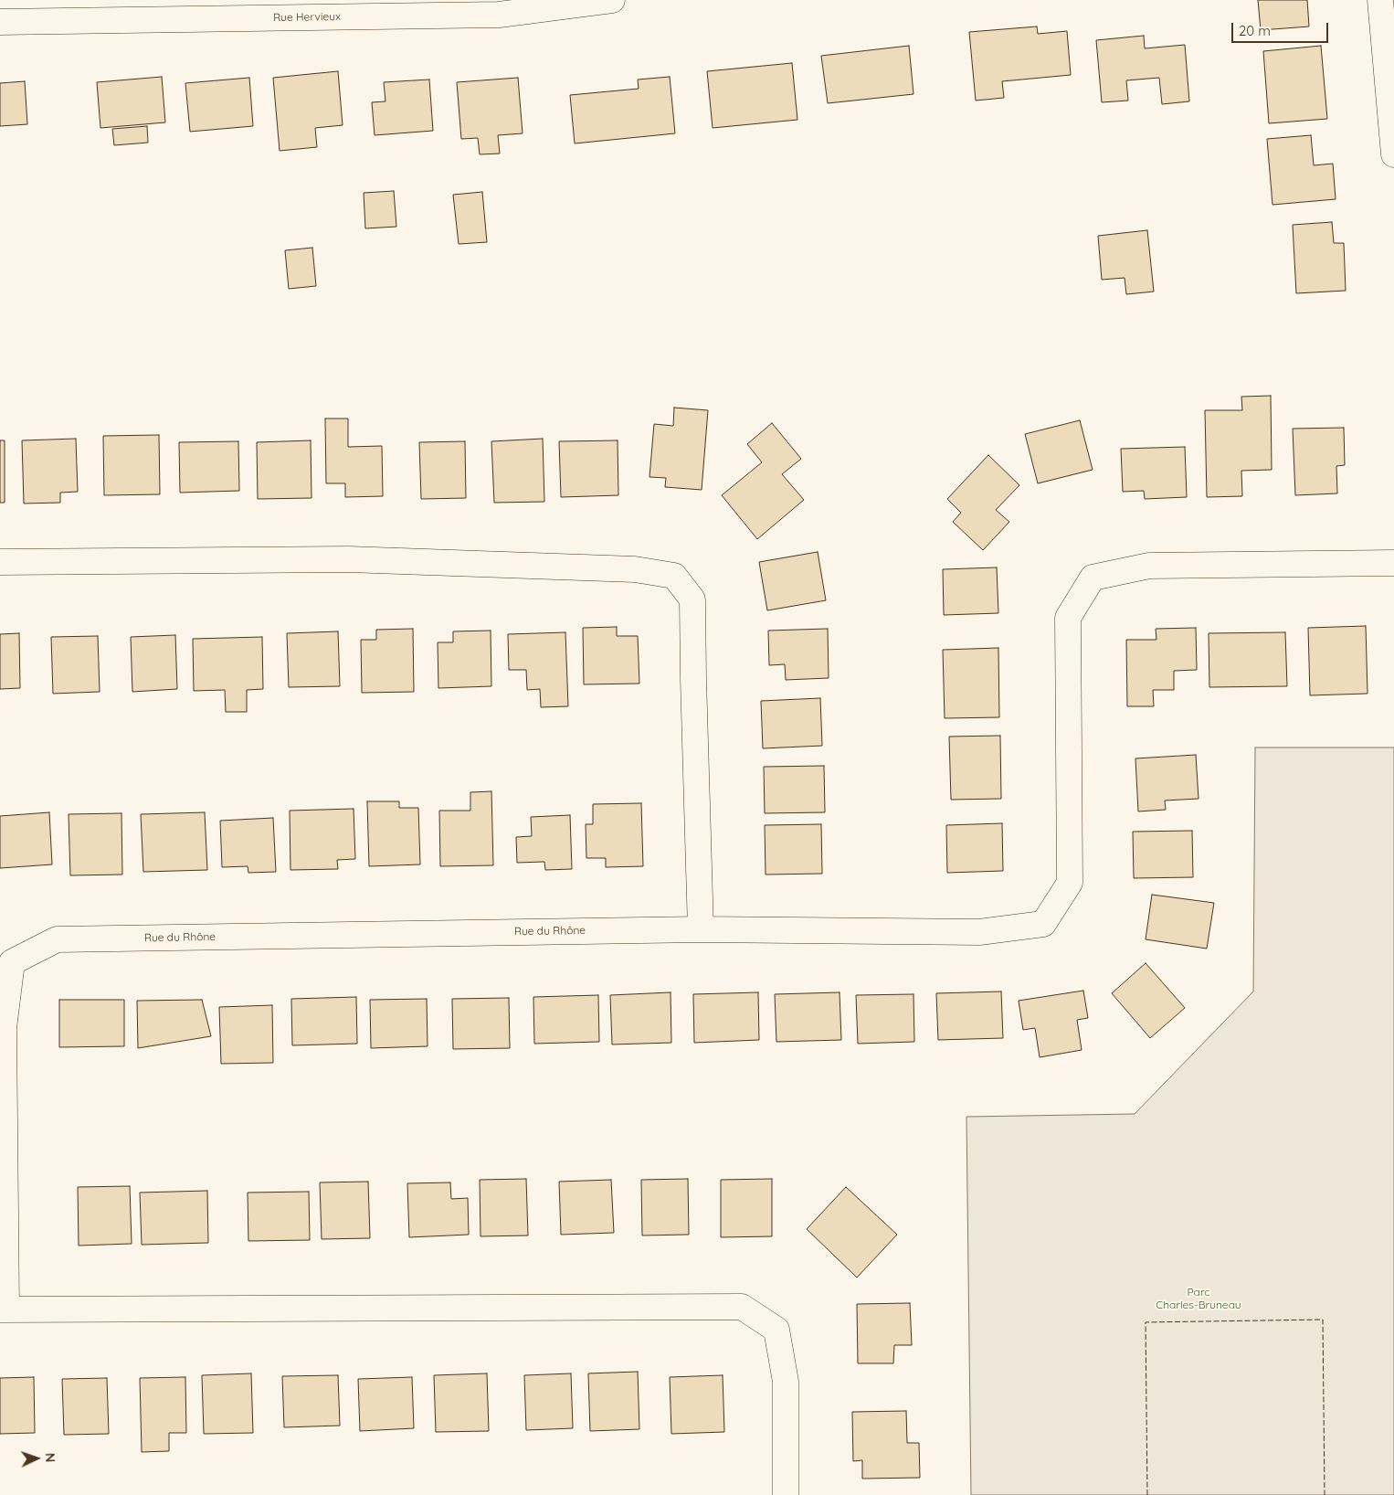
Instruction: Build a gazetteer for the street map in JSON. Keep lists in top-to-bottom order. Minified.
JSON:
{"streets":{"street":["Rue Hervieux","Rue du Rhône"]},"parks":["Parc Charles-Bruneau"],"scale_bar":"20 m","north":"right"}
